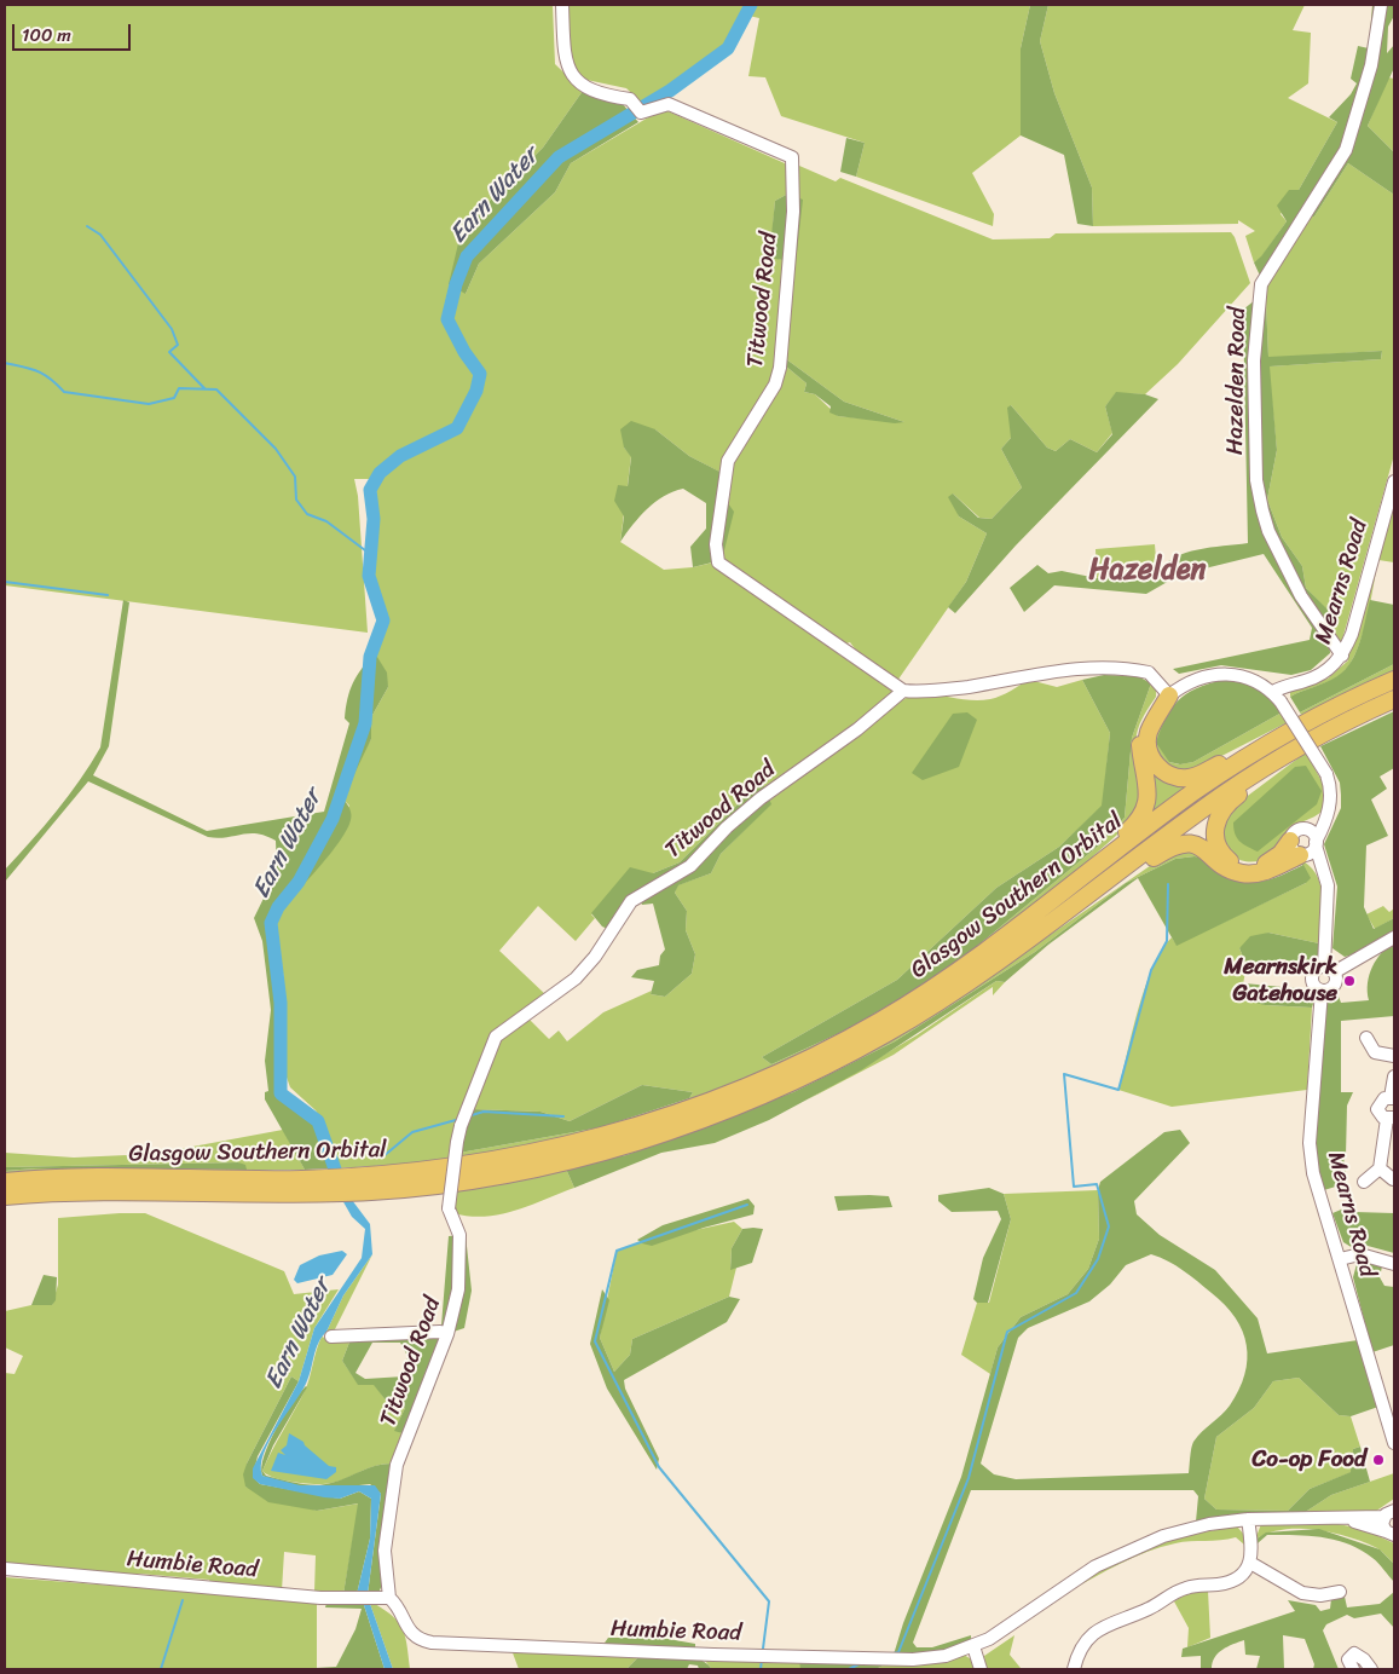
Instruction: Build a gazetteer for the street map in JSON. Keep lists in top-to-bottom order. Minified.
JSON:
{"streets":{"highway":["Glasgow Southern Orbital"],"street":["Titwood Road","Hazelden Road","Mearns Road","Humbie Road"]},"crossings":[["Titwood Road","Humbie Road"],["Hazelden Road","Mearns Road"]],"districts":["Hazelden"],"water":["Earn Water"],"places":["Mearnskirk Gatehouse","Co-op Food"],"scale_bar":"100 m"}
